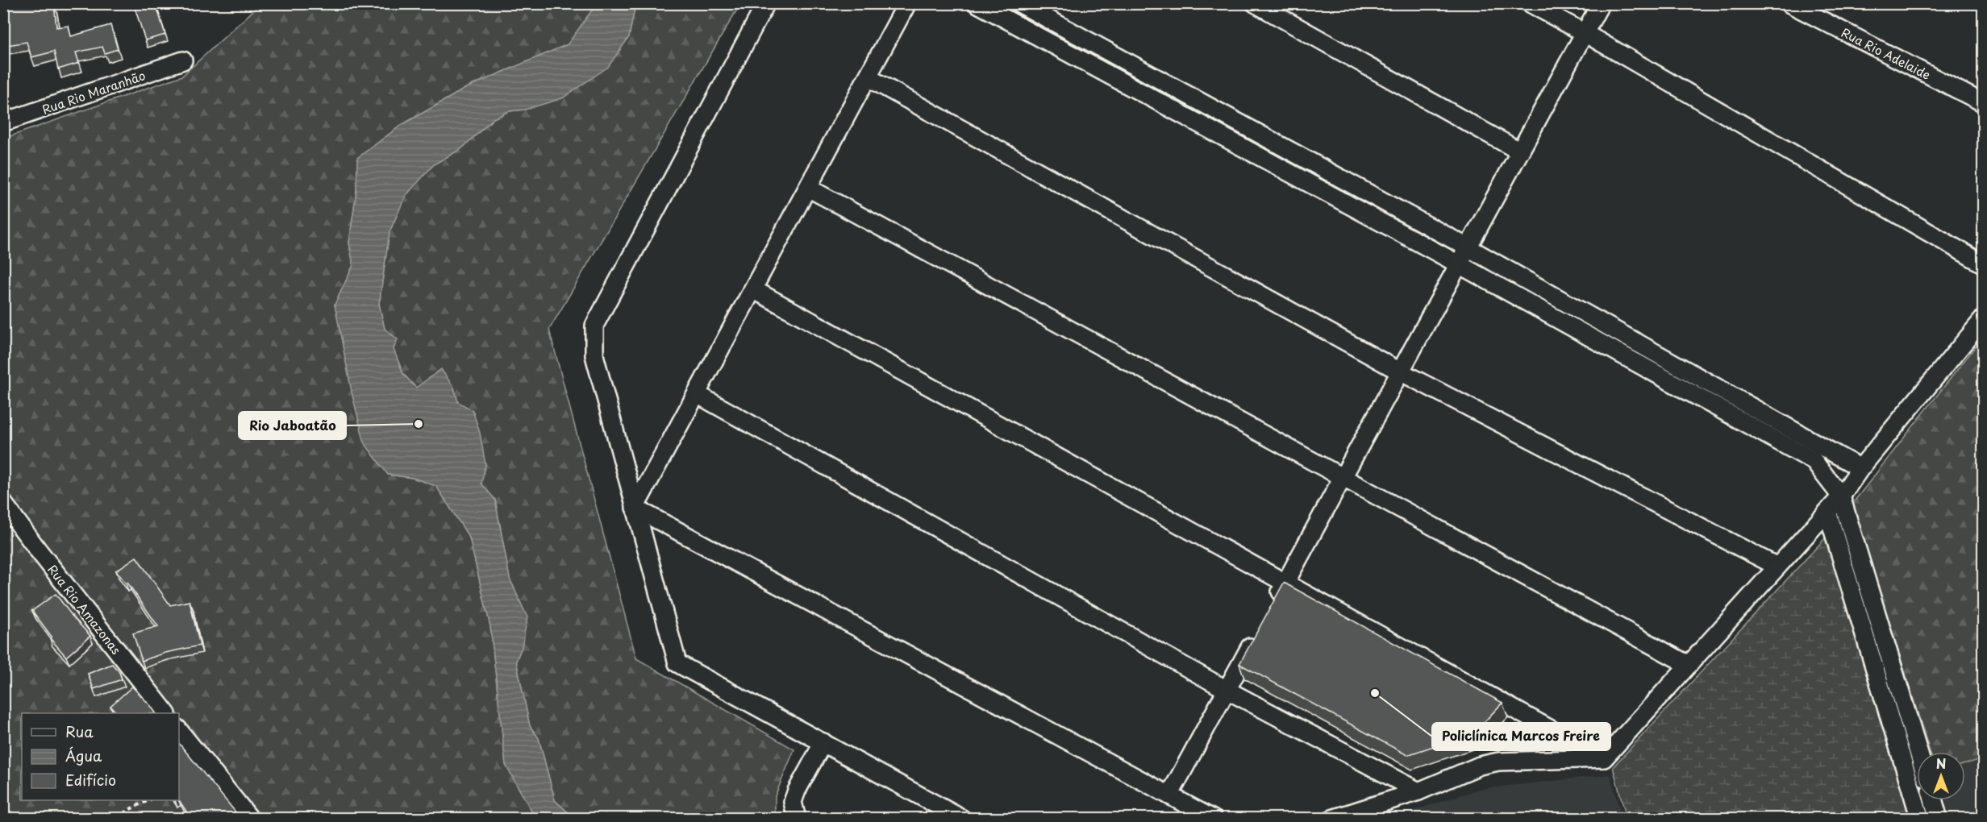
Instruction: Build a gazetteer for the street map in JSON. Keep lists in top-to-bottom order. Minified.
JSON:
{"streets":{"street":["Rua Rio Adelaide","Rua Rio Maranhão","Rua Rio Amazonas"]},"places":["Rio Jaboatão","Policlínica Marcos Freire"],"legend":["Rua","Água","Edifício"],"north":"top"}
